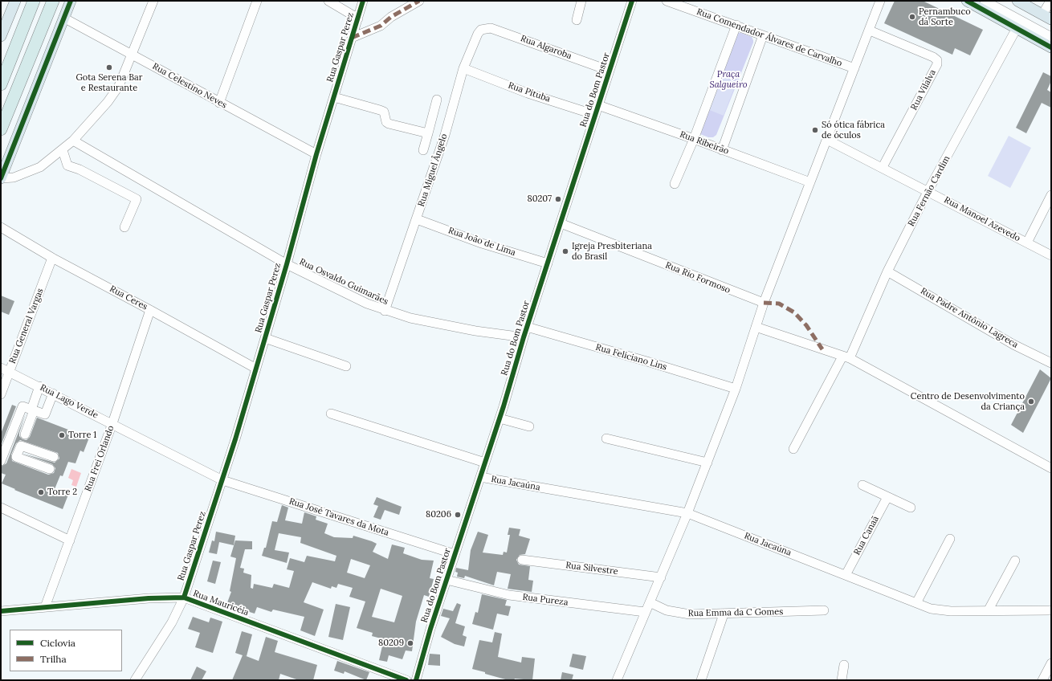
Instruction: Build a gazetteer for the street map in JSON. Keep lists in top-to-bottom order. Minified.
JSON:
{"streets":{"street":["Rua Comendador Álvares de Carvalho","Rua Gaspar Perez","Rua Algaroba","Rua Celestino Neves","Rua do Bom Pastor","Rua Vilalva","Rua Pituba","Rua Ribeirão","Rua Miguel Ângelo","Rua Fernão Cardim","Rua Manoel Azevedo","Rua João de Lima","Rua Rio Formoso","Rua Osvaldo Guimarães","Rua Ceres","Rua Padre Antônio Lagreca","Rua General Vargas","Rua Feliciano Lins","Rua Lago Verde","Rua Frei Orlando","Rua Jacaúna","Rua José Tavares da Mota","Rua Canaã","Rua Silvestre","Rua Pureza","Rua Mauricéia","Rua Emma da C Gomes"]},"crossings":[["Rua Gaspar Perez","Rua Celestino Neves"],["Rua Gaspar Perez","Rua Osvaldo Guimarães"],["Rua Gaspar Perez","Rua Ceres"],["Rua Gaspar Perez","Rua Lago Verde"],["Rua Gaspar Perez","Rua José Tavares da Mota"],["Rua Gaspar Perez","Rua Mauricéia"],["Rua Algaroba","Rua do Bom Pastor"],["Rua Algaroba","Rua Miguel Ângelo"],["Rua do Bom Pastor","Rua Pituba"],["Rua do Bom Pastor","Rua Ribeirão"],["Rua do Bom Pastor","Rua João de Lima"],["Rua do Bom Pastor","Rua Rio Formoso"],["Rua do Bom Pastor","Rua Osvaldo Guimarães"],["Rua do Bom Pastor","Rua Feliciano Lins"],["Rua do Bom Pastor","Rua Jacaúna"],["Rua do Bom Pastor","Rua José Tavares da Mota"],["Rua do Bom Pastor","Rua Pureza"],["Rua Vilalva","Rua Manoel Azevedo"],["Rua Pituba","Rua Miguel Ângelo"],["Rua Miguel Ângelo","Rua João de Lima"],["Rua Miguel Ângelo","Rua Osvaldo Guimarães"],["Rua Fernão Cardim","Rua Manoel Azevedo"],["Rua Fernão Cardim","Rua Padre Antônio Lagreca"],["Rua Ceres","Rua General Vargas"],["Rua Ceres","Rua Frei Orlando"],["Rua General Vargas","Rua Lago Verde"],["Rua Lago Verde","Rua Frei Orlando"],["Rua Lago Verde","Rua José Tavares da Mota"],["Rua Frei Orlando","Rua Mauricéia"],["Rua Jacaúna","Rua Canaã"]],"parks":["Praça Salgueiro"],"places":["Pernambuco dá Sorte","Gota Serena Bar e Restaurante","Só ótica fábrica de óculos","80207","Igreja Presbiteriana do Brasil","Centro de Desenvolvimento da Criança","Torre 1","Torre 2","80206","80209"],"legend":["Ciclovia","Trilha"]}
